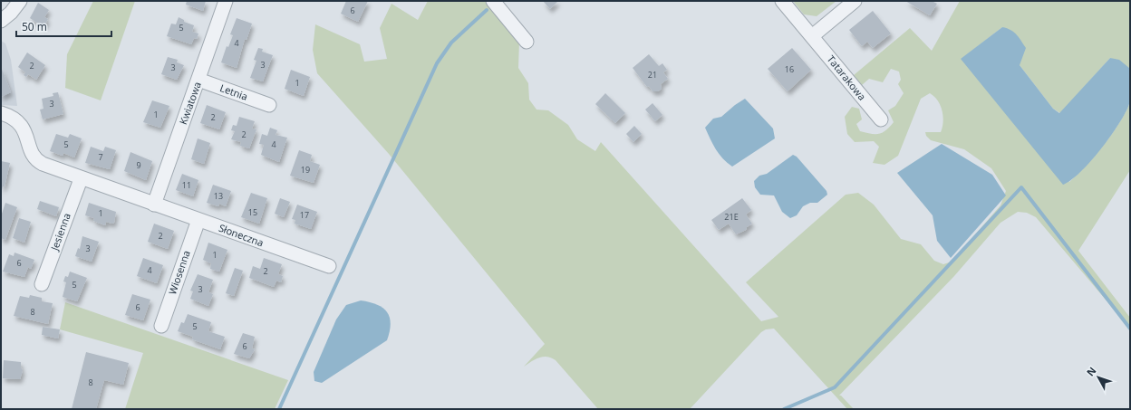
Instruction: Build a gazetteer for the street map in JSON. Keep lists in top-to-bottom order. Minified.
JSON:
{"streets":{"street":["Tatarakowa","Letnia","Kwiatowa","Jesienna","Słoneczna","Wiosenna"]},"crossings":[["Letnia","Kwiatowa"],["Kwiatowa","Słoneczna"],["Jesienna","Słoneczna"],["Słoneczna","Wiosenna"]],"house_numbers":["6","5","4","3","2","3","16","21","1","3","1","2","2","5","4","7","9","19","11","13","15","1","17","21E","2","3","1","6","4","2","5","3","6","8","5","6","8"],"scale_bar":"50 m","north":"top left"}
